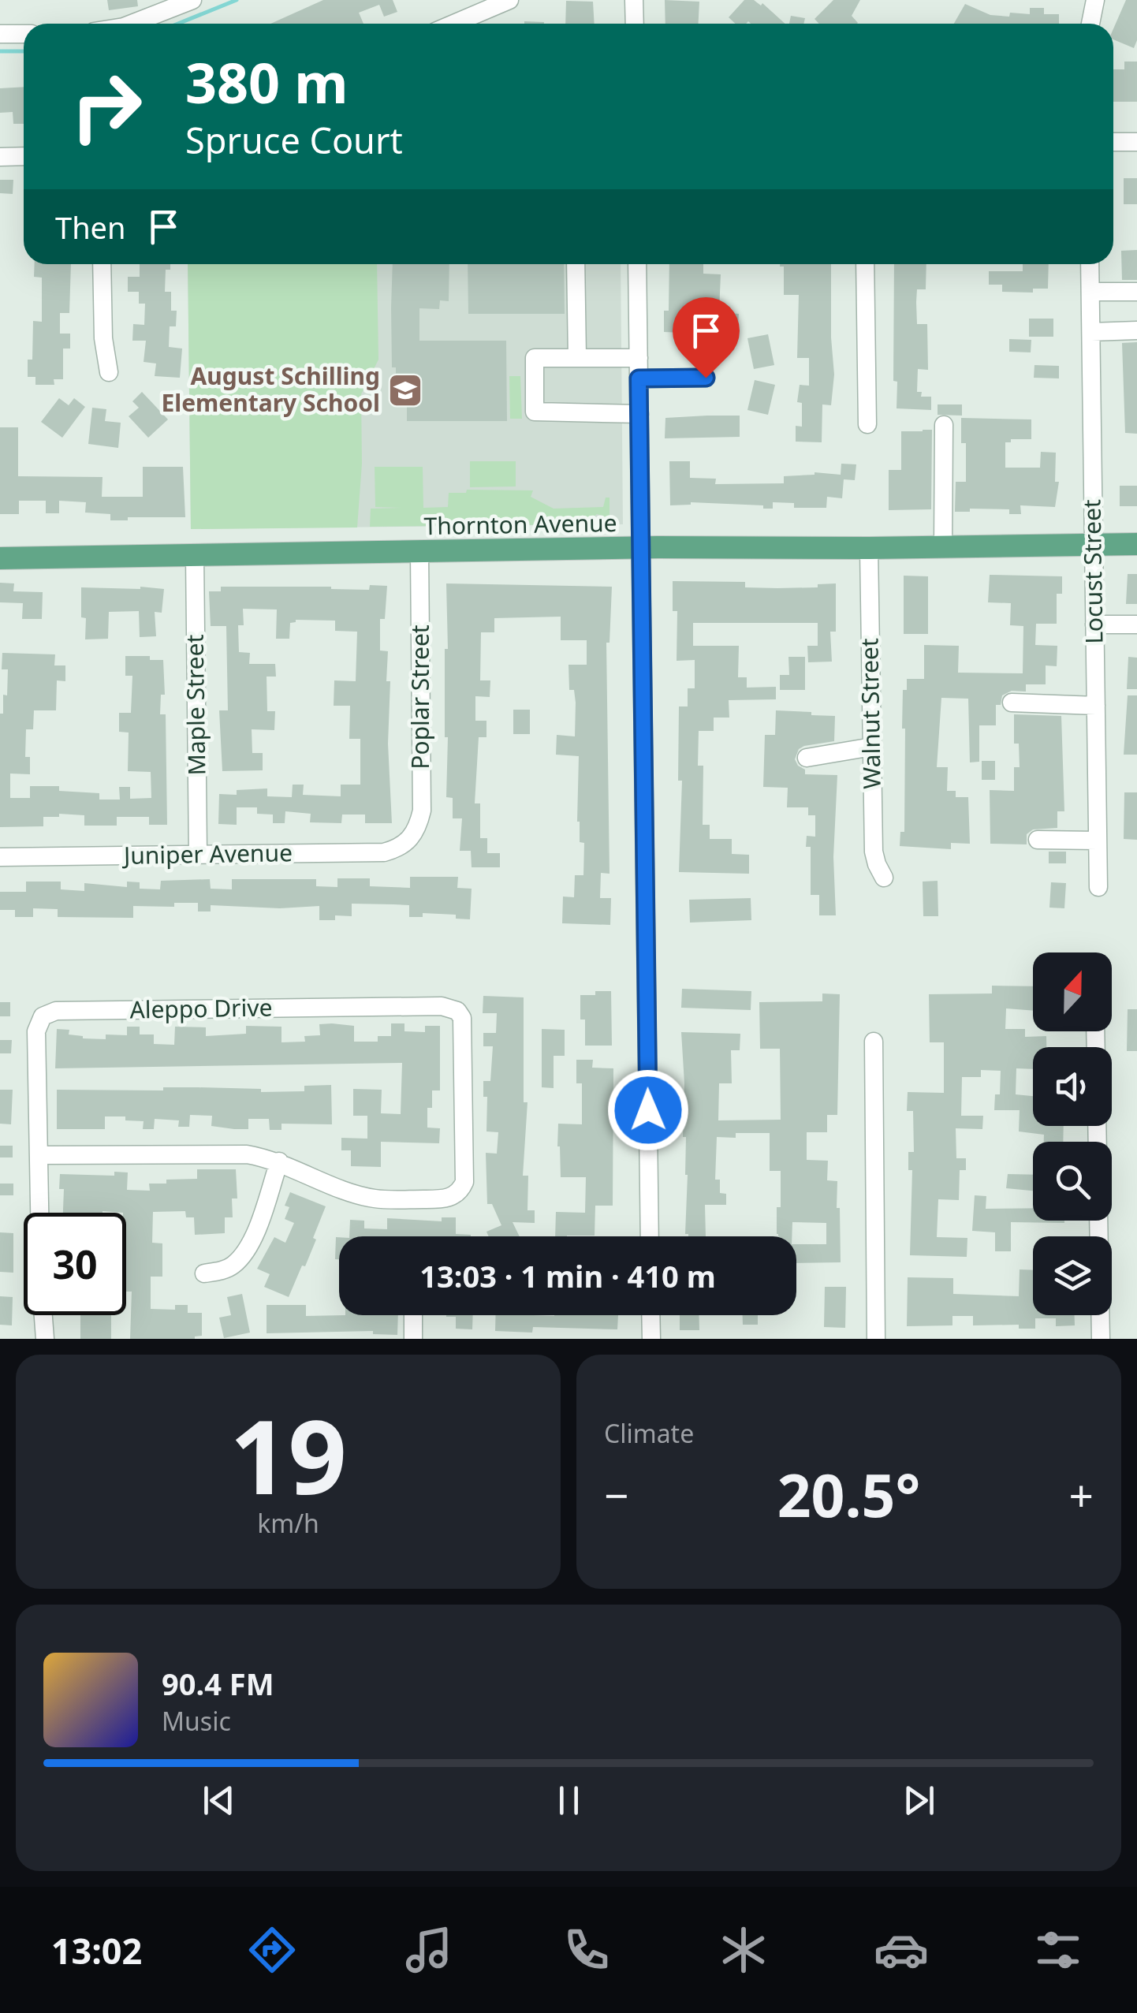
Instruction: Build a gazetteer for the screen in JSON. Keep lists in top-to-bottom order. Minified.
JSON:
{"streets":{"main road":["Thornton Avenue"],"street":["Locust Street","Poplar Street","Maple Street","Walnut Street","Juniper Avenue","Aleppo Drive"]},"crossings":[["Thornton Avenue","Locust Street"],["Thornton Avenue","Poplar Street"],["Thornton Avenue","Maple Street"],["Thornton Avenue","Walnut Street"],["Poplar Street","Juniper Avenue"],["Maple Street","Juniper Avenue"]],"places":{"school or university":["August Schilling Elementary School"]},"north":"top","page":{"turn":["380 m","Spruce Court"],"then":"Then","limit":"30","trip":"13:03 · 1 min · 410 m","tile":[["19","km/h"],"Climate"],"heat":["−","20.5°","+"],"song":["90.4 FM","Music"],"tabs":"13:02"}}
